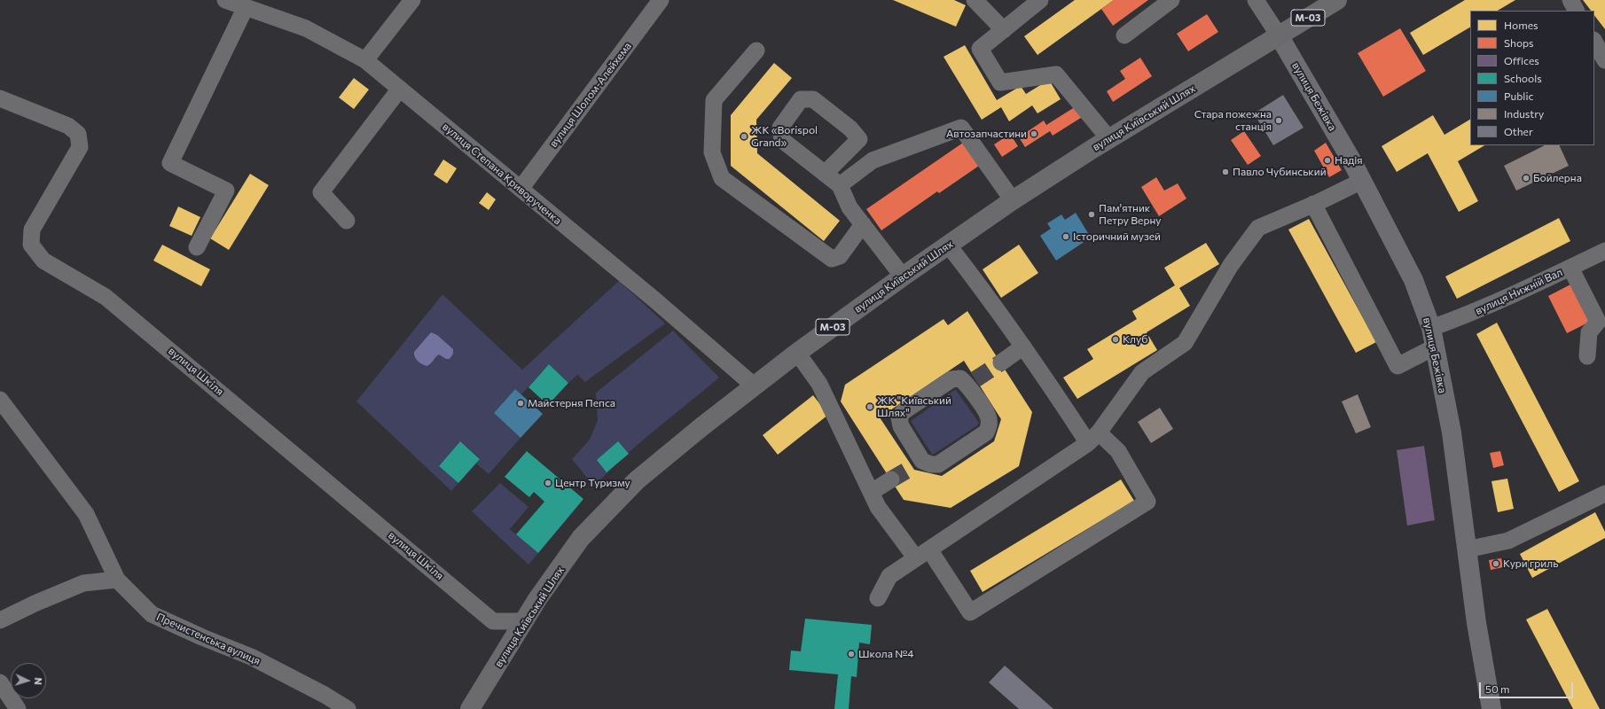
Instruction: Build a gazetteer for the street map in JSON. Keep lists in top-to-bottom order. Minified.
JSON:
{"streets":{"highway":["М-03","вулиця Київський Шлях"],"main road":["вулиця Бежівка"],"street":["вулиця Шолом-Алейхема","вулиця Степана Криворученка","вулиця Нижній Вал","вулиця Шкіля","Пречистенська вулиця"]},"crossings":[["вулиця Шолом-Алейхема","вулиця Степана Криворученка"],["вулиця Бежівка","вулиця Київський Шлях"],["вулиця Бежівка","вулиця Нижній Вал"],["вулиця Київський Шлях","вулиця Степана Криворученка"],["вулиця Київський Шлях","вулиця Шкіля"]],"places":["Стара пожежна станція","Автозапчастини","ЖК «Borispol Grand»","Надія","Павло Чубинський","Бойлерна","Пам'ятник Петру Верну","Історичний музей","Клуб","Майстерня Пепса","ЖК \"Київський Шлях\"","Центр Туризму","Кури гриль","Школа №4"],"legend":["Homes","Shops","Offices","Schools","Public","Industry","Other"],"scale_bar":"50 m","north":"right"}
